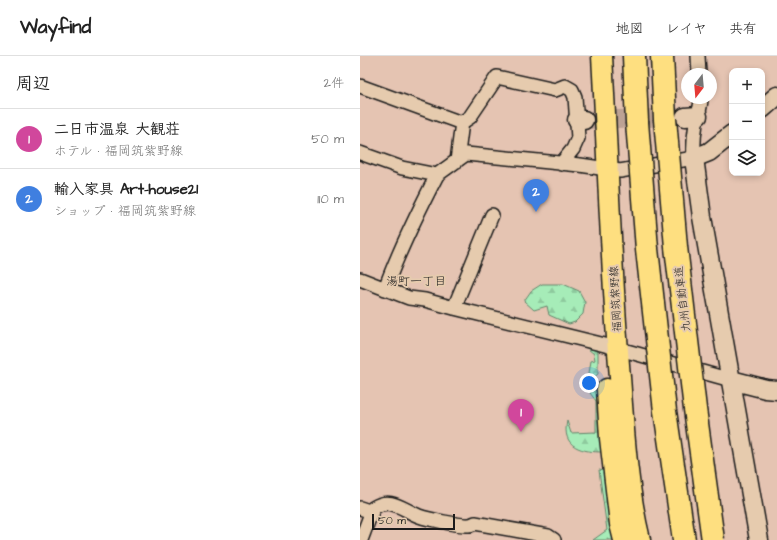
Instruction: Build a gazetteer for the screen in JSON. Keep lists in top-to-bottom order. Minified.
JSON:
{"streets":{"highway":["九州自動車道"],"main road":["福岡筑紫野線"]},"districts":["湯町一丁目"],"scale_bar":"50 m","north":"bottom","page":{"header":"Wayfind","nav":["地図","レイヤ","共有"],"heading":["周辺","2件"],"map_buttons":["+","−"],"list":[{"mark":"1","name":"二日市温泉 大観荘","note":"ホテル · 福岡筑紫野線","value":"50 m"},{"mark":"2","name":"輸入家具 Art-house21","note":"ショップ · 福岡筑紫野線","value":"110 m"}],"pins":["2","1"],"scale":"50 m"}}
